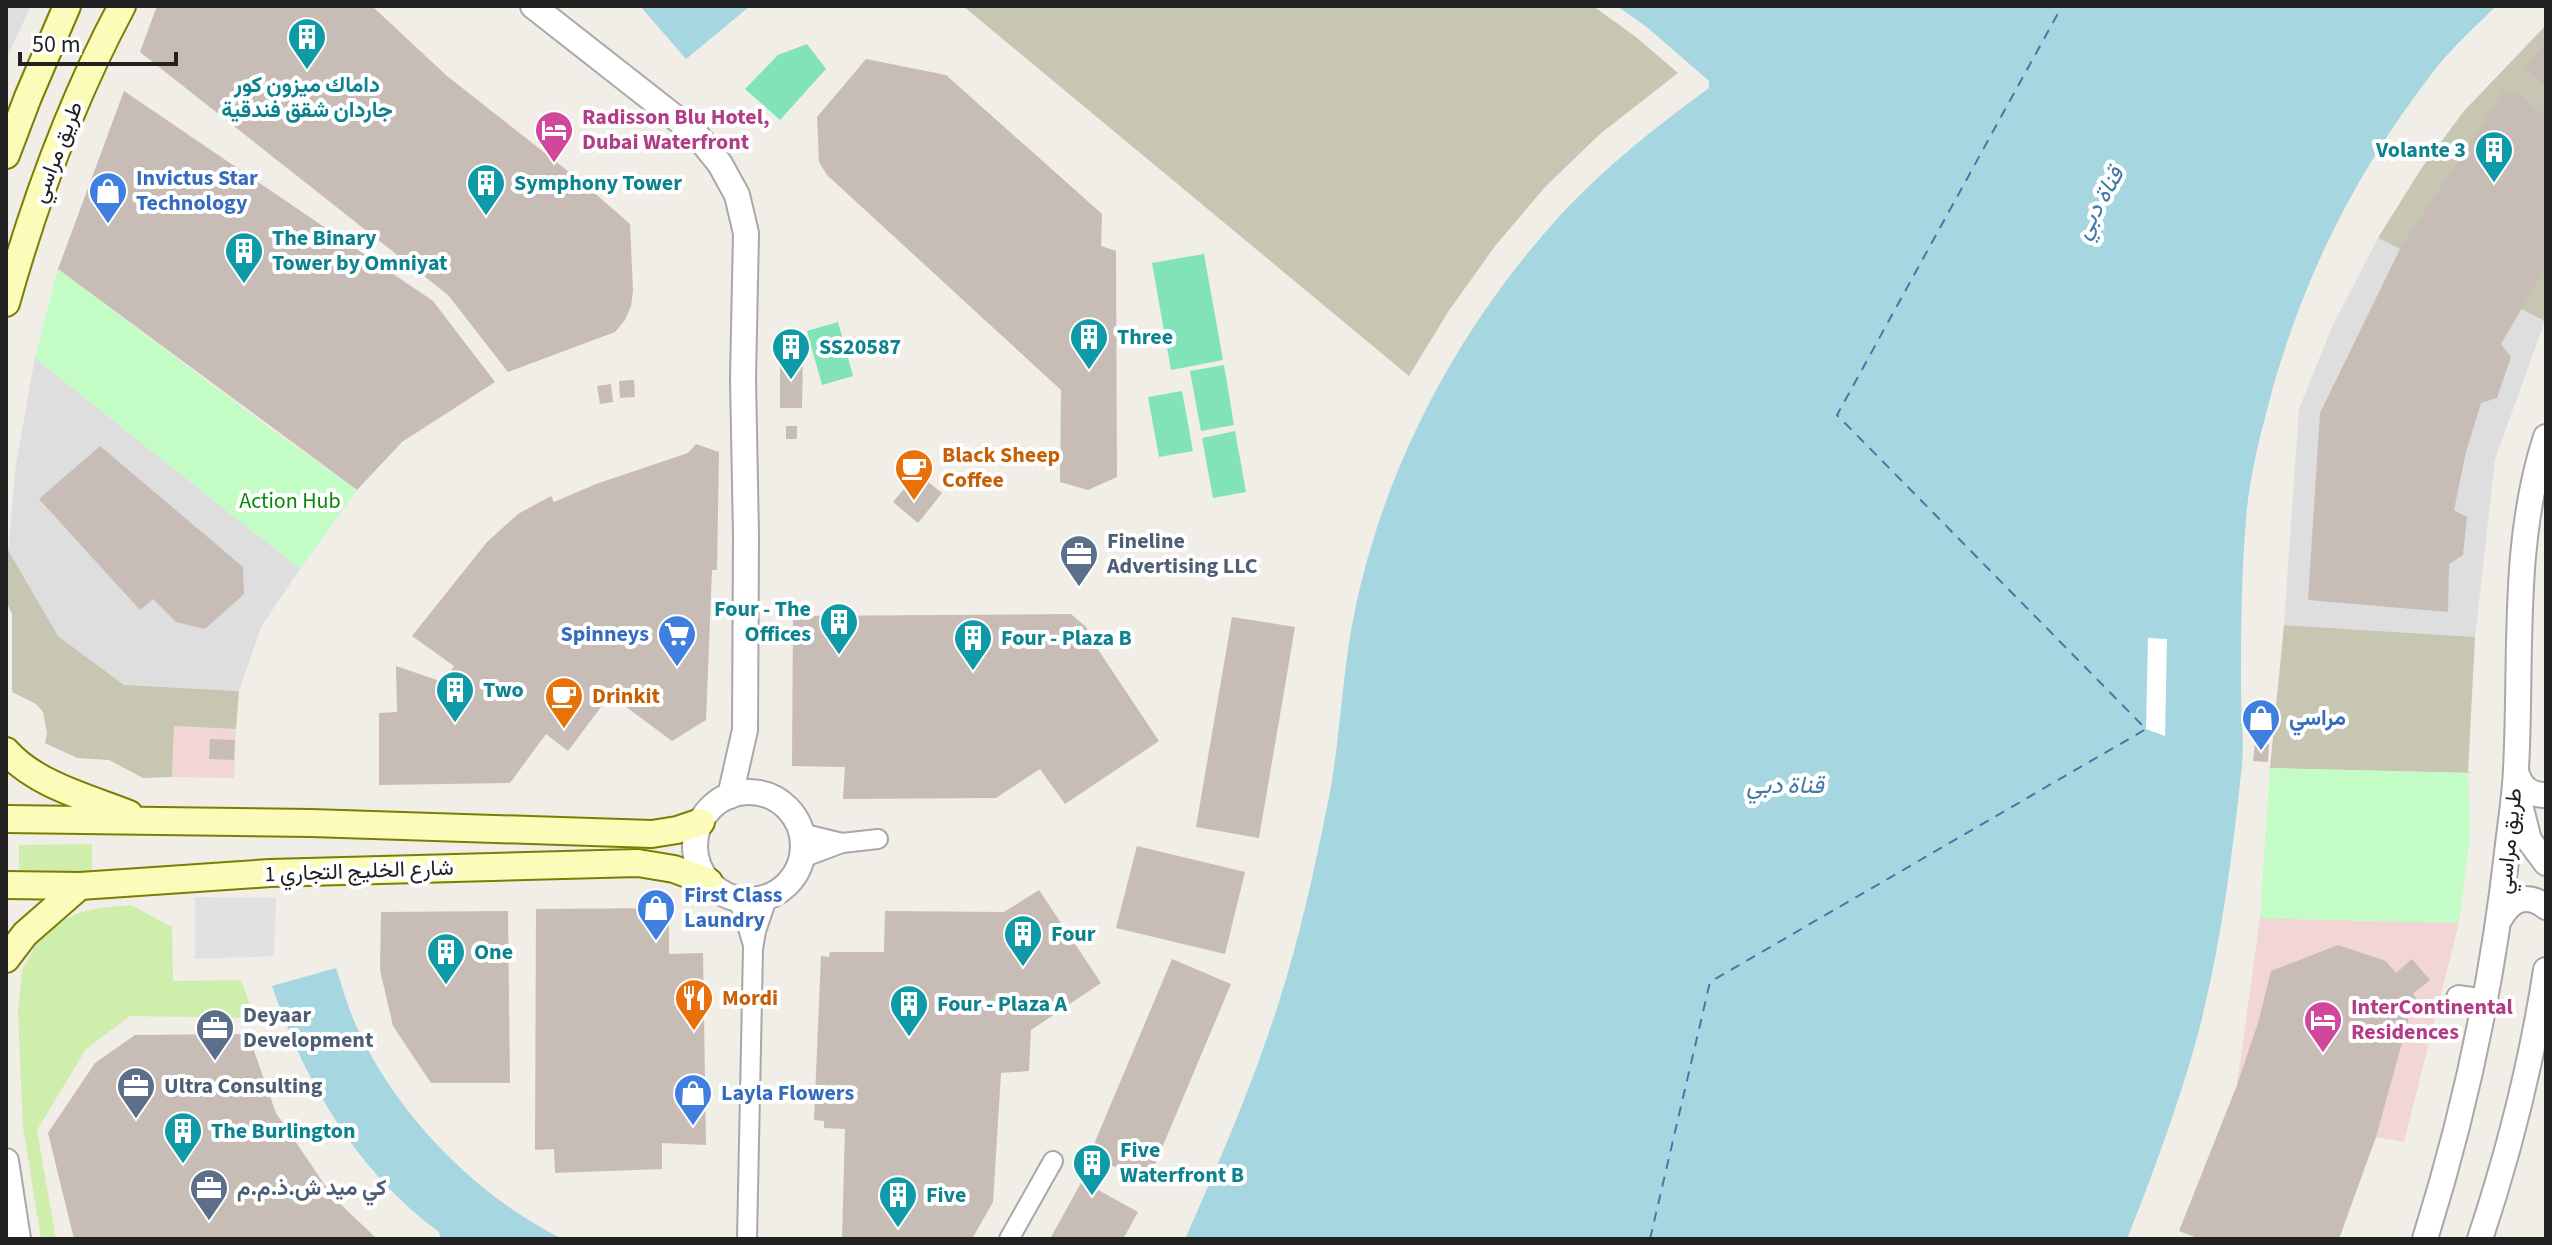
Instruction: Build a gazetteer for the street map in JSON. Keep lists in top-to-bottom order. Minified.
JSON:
{"streets":{"main road":["طريق مراسي","شارع الخليج التجاري 1"]},"water":["قناة دبي"],"parks":["Action Hub"],"places":{"building":["داماك ميزون كور جاردان شقق فندقية","Volante 3","Symphony Tower","The Binary Tower by Omniyat","Three","SS20587","Four - The Offices","Four - Plaza B","Two","Four","One","Four - Plaza A","The Burlington","Five Waterfront B","Five"],"hotel":["Radisson Blu Hotel, Dubai Waterfront","InterContinental Residences"],"shop":["Invictus Star Technology","مراسي","First Class Laundry","Layla Flowers"],"cafe":["Black Sheep Coffee","Drinkit"],"office":["Fineline Advertising LLC","Deyaar Development","Ultra Consulting","كي ميد ش.ذ.م.م"],"supermarket":["Spinneys"],"restaurant":["Mordi"]},"scale_bar":"50 m"}
